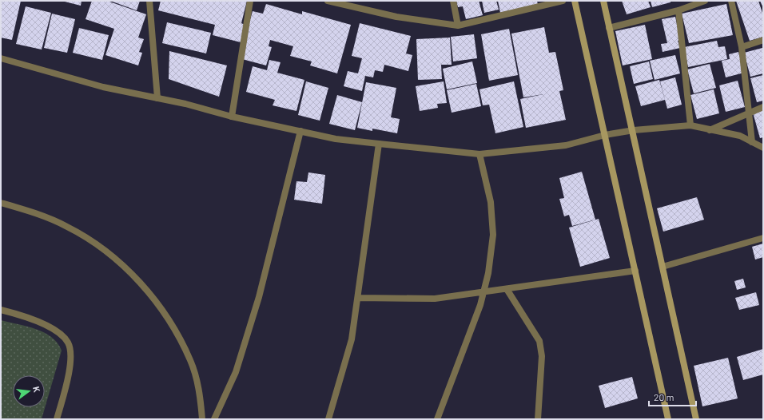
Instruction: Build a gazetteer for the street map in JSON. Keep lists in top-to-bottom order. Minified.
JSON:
{"scale_bar":"20 m","north":"right"}
